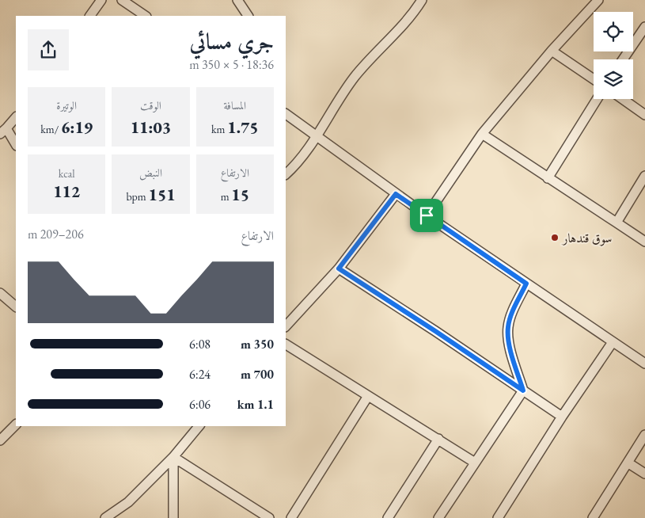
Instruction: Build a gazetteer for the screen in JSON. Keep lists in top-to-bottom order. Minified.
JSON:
{"places":["سوق قندهار"],"page":{"heading":["جري مسائي","18:36 · 5 × 350 m"],"stats":[["المسافة","1.75 km"],["الوقت","11:03"],["الوتيرة","6:19 /km"],["الارتفاع","15 m"],["النبض","151 bpm"],["kcal","112"]],"chart":["الارتفاع","206–209 m"],"list":[{"name":"350 m","note":"6:08"},{"name":"700 m","note":"6:24"},{"name":"1.1 km","note":"6:06"}]}}
